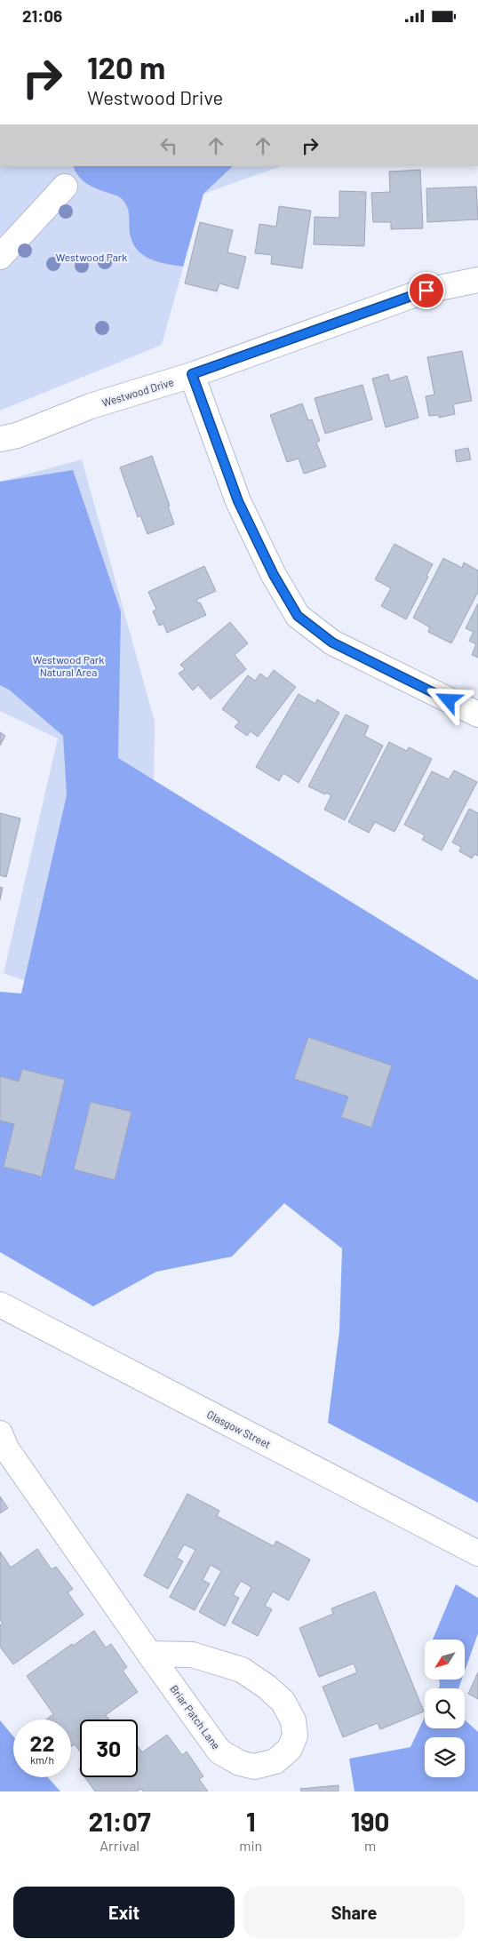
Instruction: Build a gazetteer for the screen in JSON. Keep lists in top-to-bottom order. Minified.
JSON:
{"streets":{"street":["Westwood Drive","Glasgow Street","Briar Patch Lane"]},"parks":["Westwood Park","Westwood Park Natural Area"],"north":"bottom left","page":{"status":"21:06","turn":["120 m","Westwood Drive"],"speed":"22 km/h","limit":"30","eta":["21:07","Arrival","1","min","190","m"],"buttons":["Exit","Share"]}}
